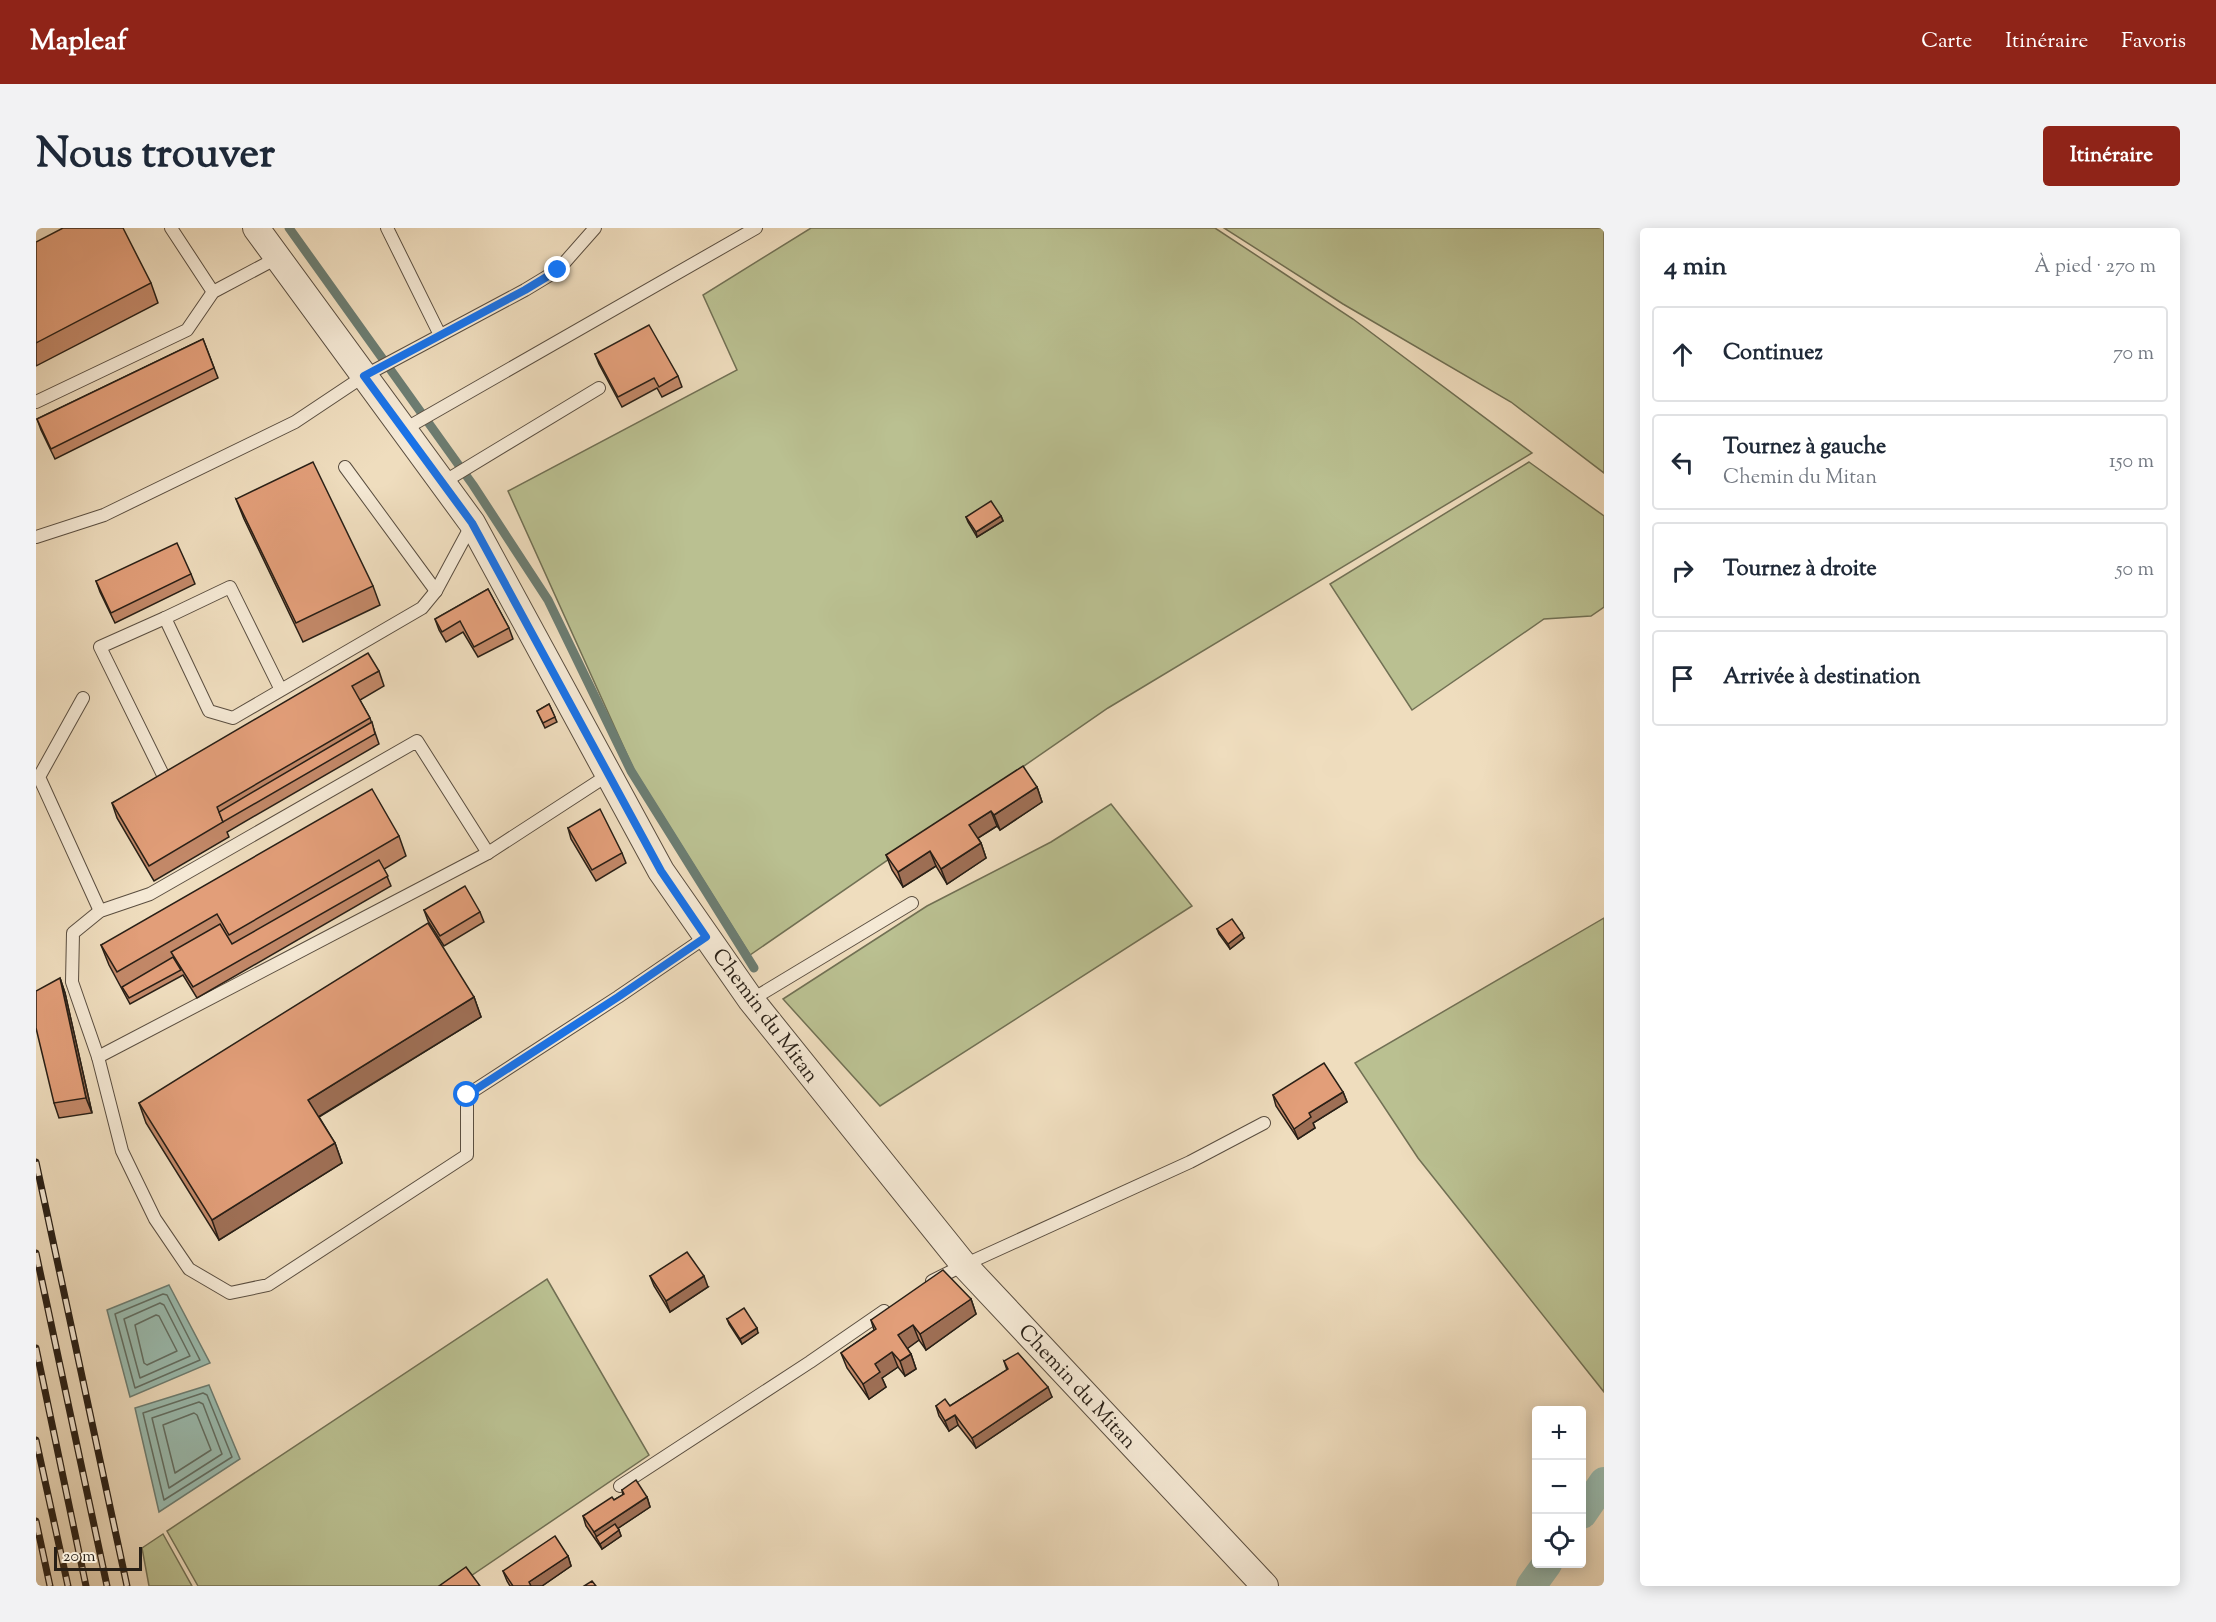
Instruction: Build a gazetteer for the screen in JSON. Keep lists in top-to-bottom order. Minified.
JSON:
{"streets":{"street":["Chemin du Mitan"]},"scale_bar":"20 m","page":{"header":"Mapleaf","nav":["Carte","Itinéraire","Favoris"],"title":"Nous trouver","buttons":"Itinéraire","heading":["4 min","À pied · 270 m"],"list":[["Continuez","70 m"],["Tournez à gauche","Chemin du Mitan","150 m"],["Tournez à droite","50 m"],"Arrivée à destination"],"map_buttons":["+","−"],"scale":"20 m"}}
